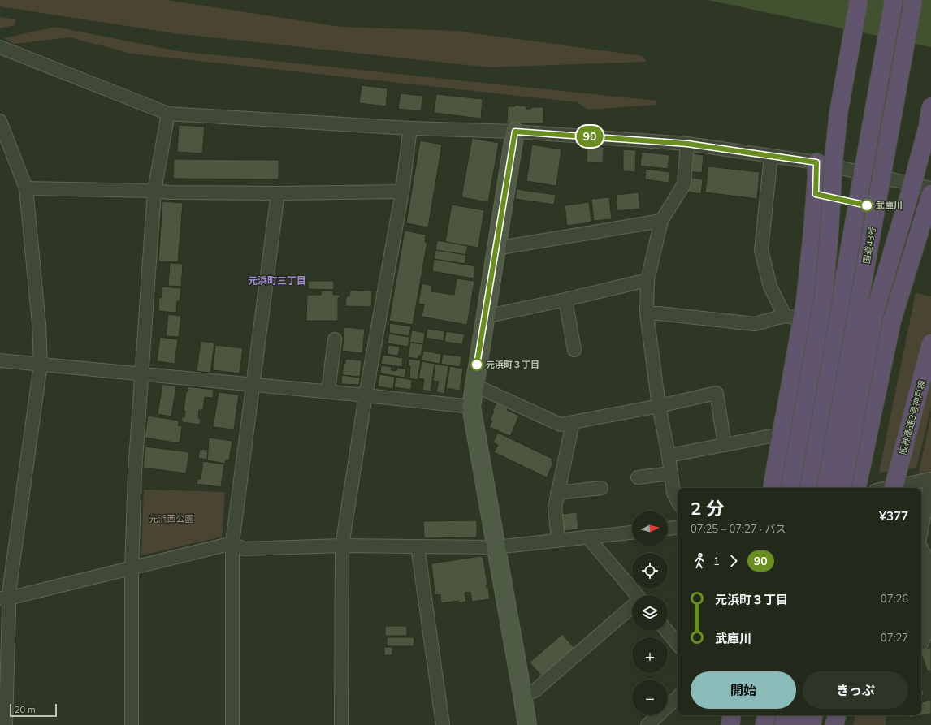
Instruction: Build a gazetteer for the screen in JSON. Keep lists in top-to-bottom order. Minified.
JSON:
{"streets":{"highway":["国道43号","阪神高速3号神戸線"]},"districts":["元浜町三丁目"],"parks":["元浜西公園"],"places":["武庫川","元浜町３丁目"],"lines":["bus line 90"],"scale_bar":"20 m","north":"right","page":{"on_map":"90","heading":["2 分","07:25 – 07:27 · バス","¥377"],"map_buttons":["+","−"],"legs":["1","90"],"list":[{"name":"元浜町３丁目","value":"07:26"},{"name":"武庫川","value":"07:27"}],"buttons":["開始","きっぷ"],"scale":"20 m"}}
